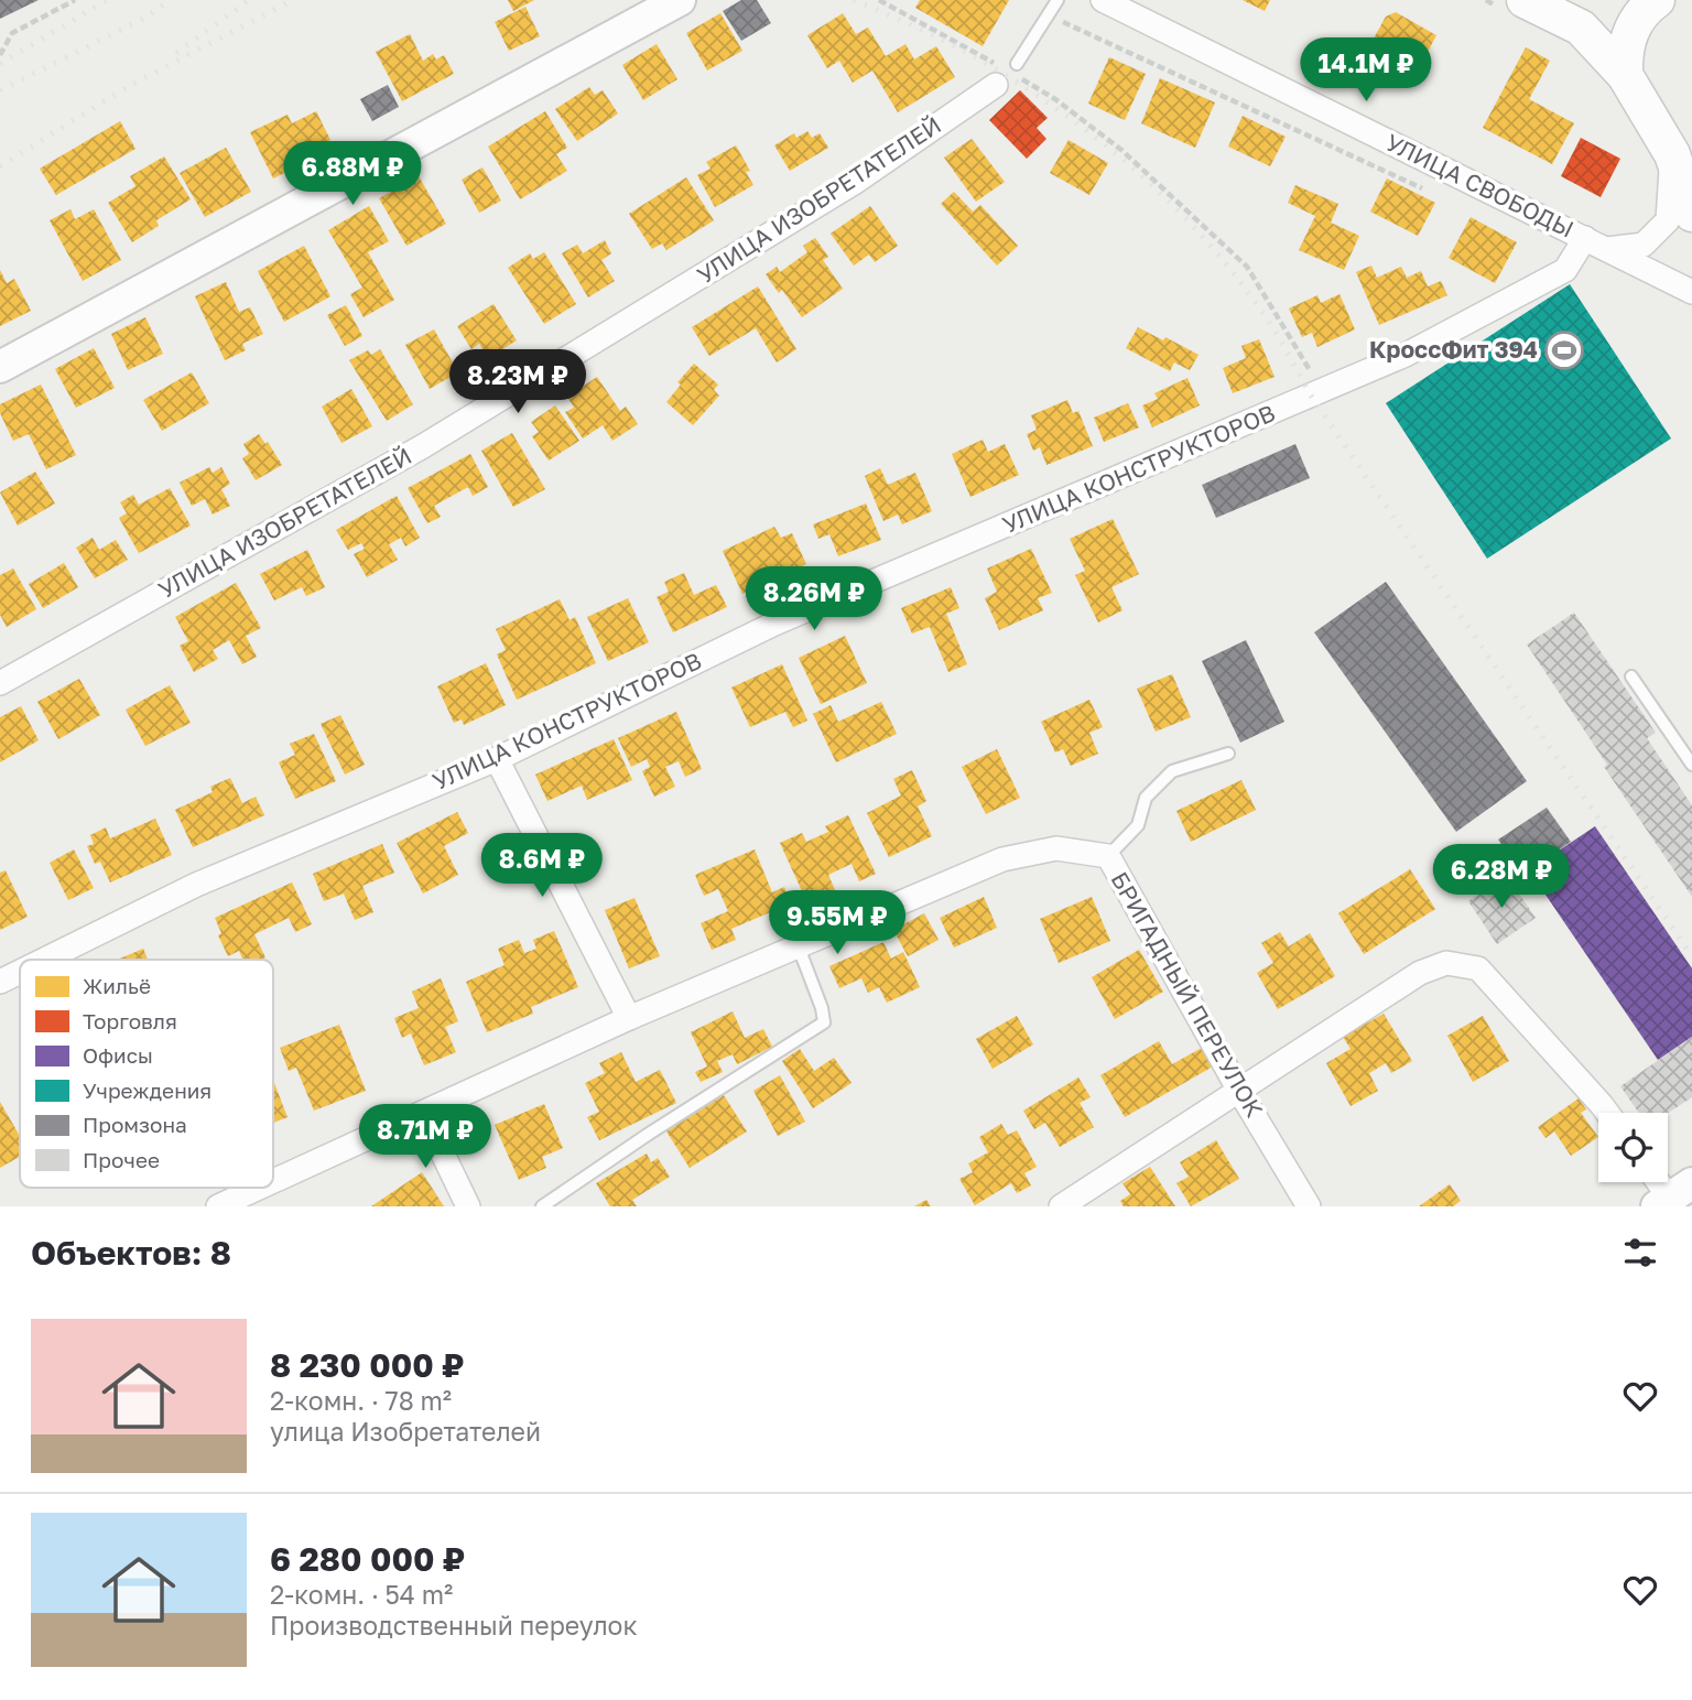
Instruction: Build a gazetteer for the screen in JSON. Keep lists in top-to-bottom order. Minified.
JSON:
{"streets":{"street":["УЛИЦА СВОБОДЫ","УЛИЦА ИЗОБРЕТАТЕЛЕЙ","УЛИЦА КОНСТРУКТОРОВ","БРИГАДНЫЙ ПЕРЕУЛОК"]},"crossings":[["УЛИЦА СВОБОДЫ","УЛИЦА КОНСТРУКТОРОВ"]],"places":{"sports":["КроссФит 394"]},"legend":["Жильё","Торговля","Офисы","Учреждения","Промзона","Прочее"],"page":{"price":["14.1M ₽","6.88M ₽","8.23M ₽","8.26M ₽","8.6M ₽","6.28M ₽","9.55M ₽","8.71M ₽"],"heading":"Объектов: 8","list":[{"name":"8 230 000 ₽","note":"2-комн. · 78 m² · улица Изобретателей"},{"name":"6 280 000 ₽","note":"2-комн. · 54 m² · Производственный переулок"}]}}
